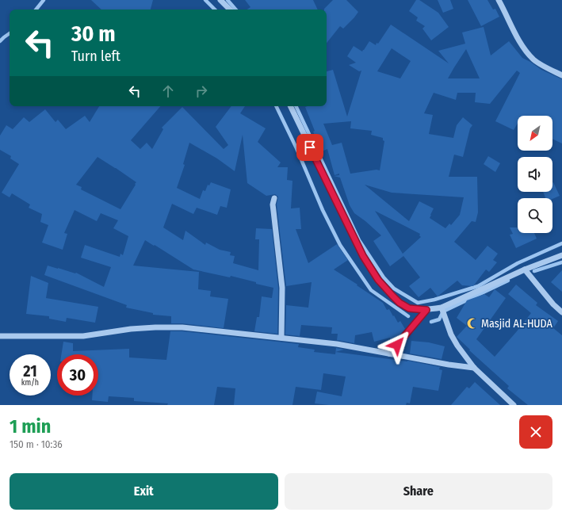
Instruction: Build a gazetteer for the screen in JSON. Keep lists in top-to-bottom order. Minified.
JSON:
{"places":{"mosque":["Masjid AL-HUDA"]},"north":"bottom left","page":{"turn":["30 m","Turn left"],"speed":"21 km/h","limit":"30","heading":["1 min","150 m · 10:36"],"buttons":["Exit","Share"]}}
